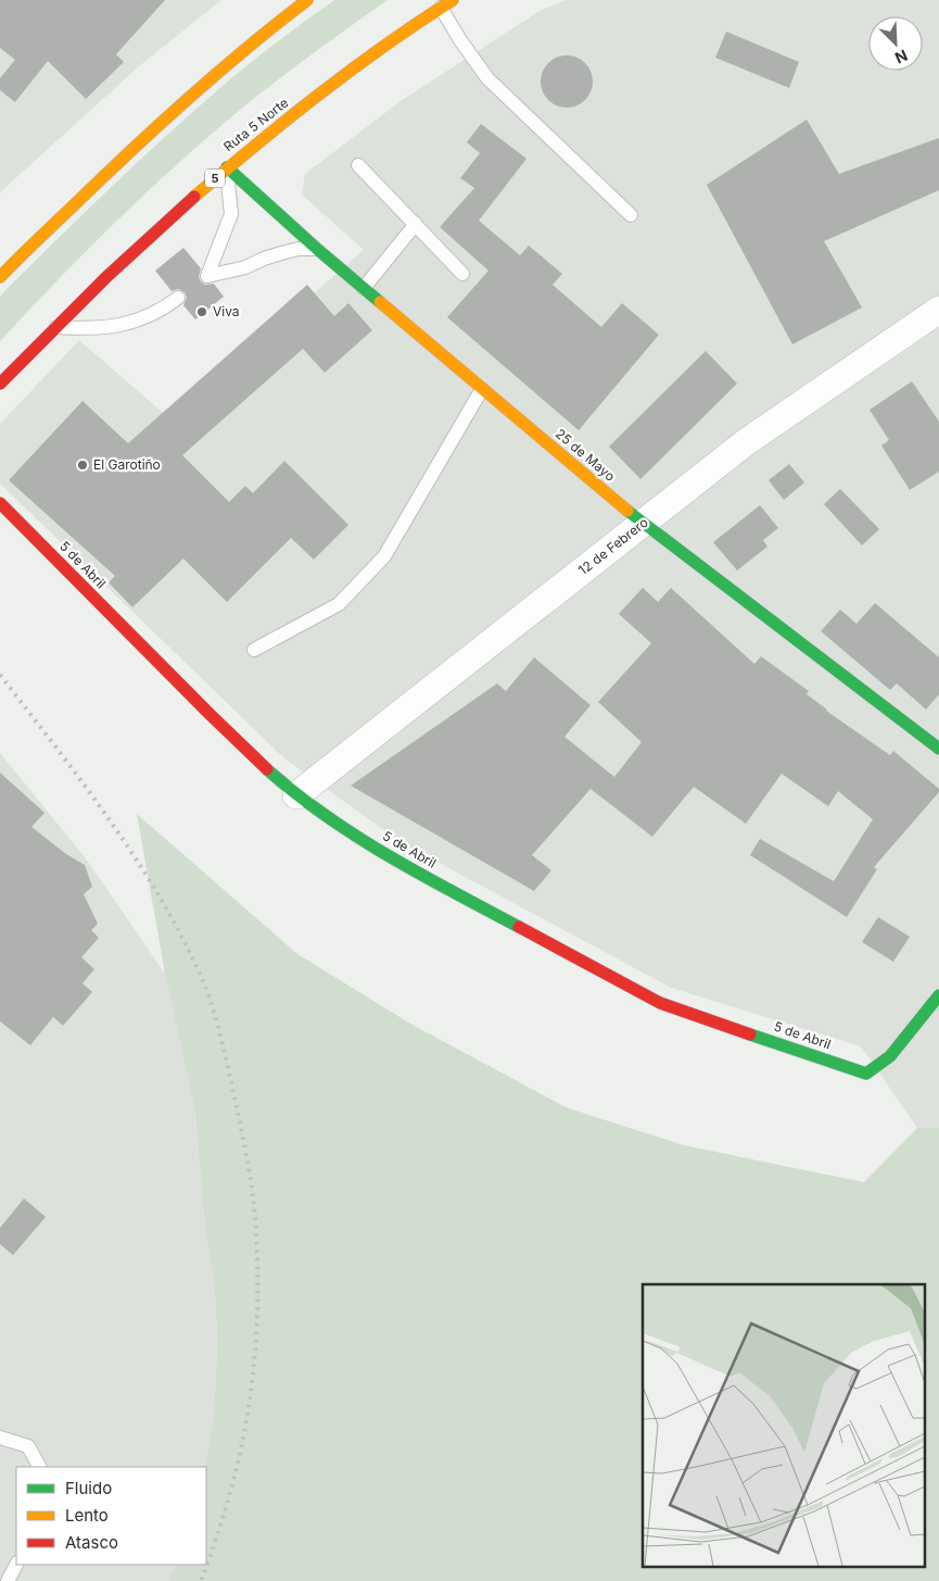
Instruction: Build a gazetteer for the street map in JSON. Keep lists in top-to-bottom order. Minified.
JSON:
{"streets":{"main road":["Ruta 5 Norte","5","25 de Mayo","5 de Abril"],"street":["12 de Febrero"]},"crossings":[["Ruta 5 Norte","25 de Mayo"],["25 de Mayo","12 de Febrero"],["12 de Febrero","5 de Abril"]],"places":["Viva","El Garotiño"],"legend":["Fluido","Lento","Atasco"],"north":"bottom right"}
